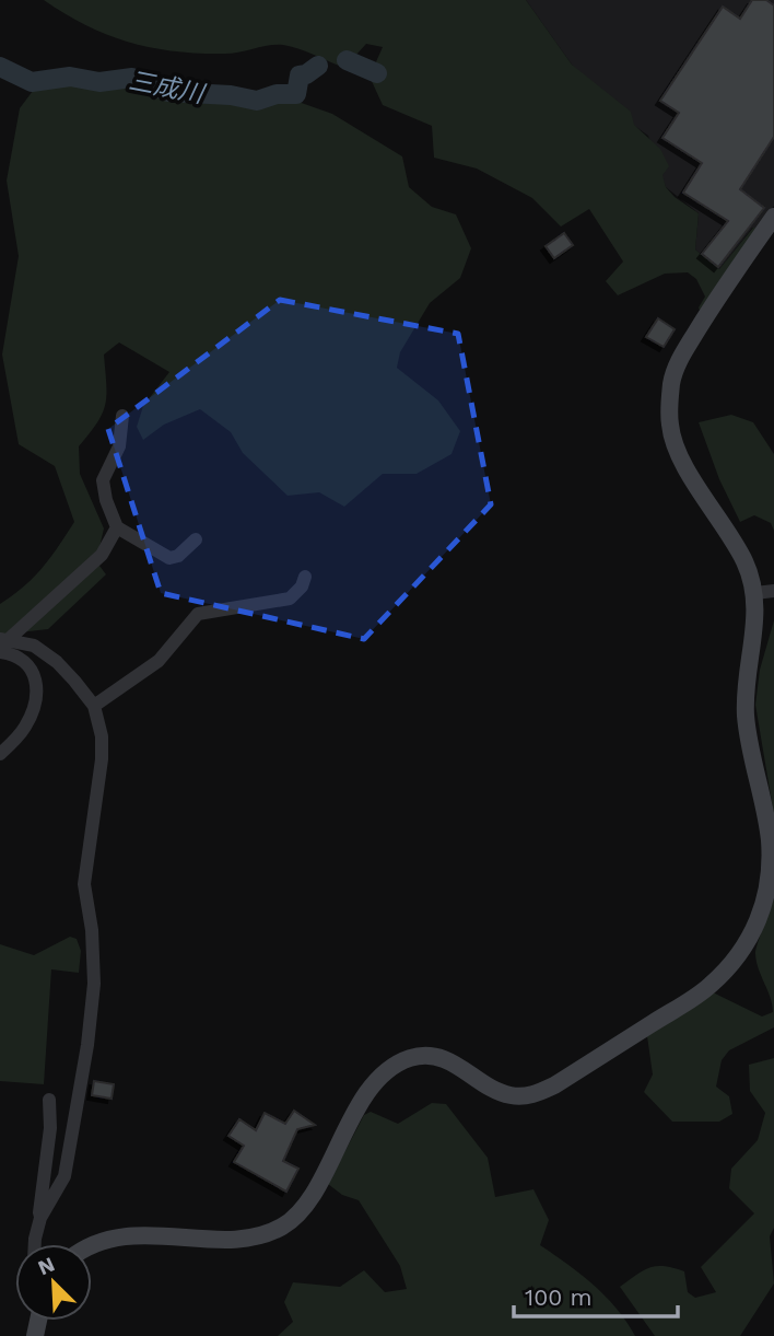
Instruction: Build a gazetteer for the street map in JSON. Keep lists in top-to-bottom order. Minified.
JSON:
{"water":["三成川"],"scale_bar":"100 m","north":"top left"}
